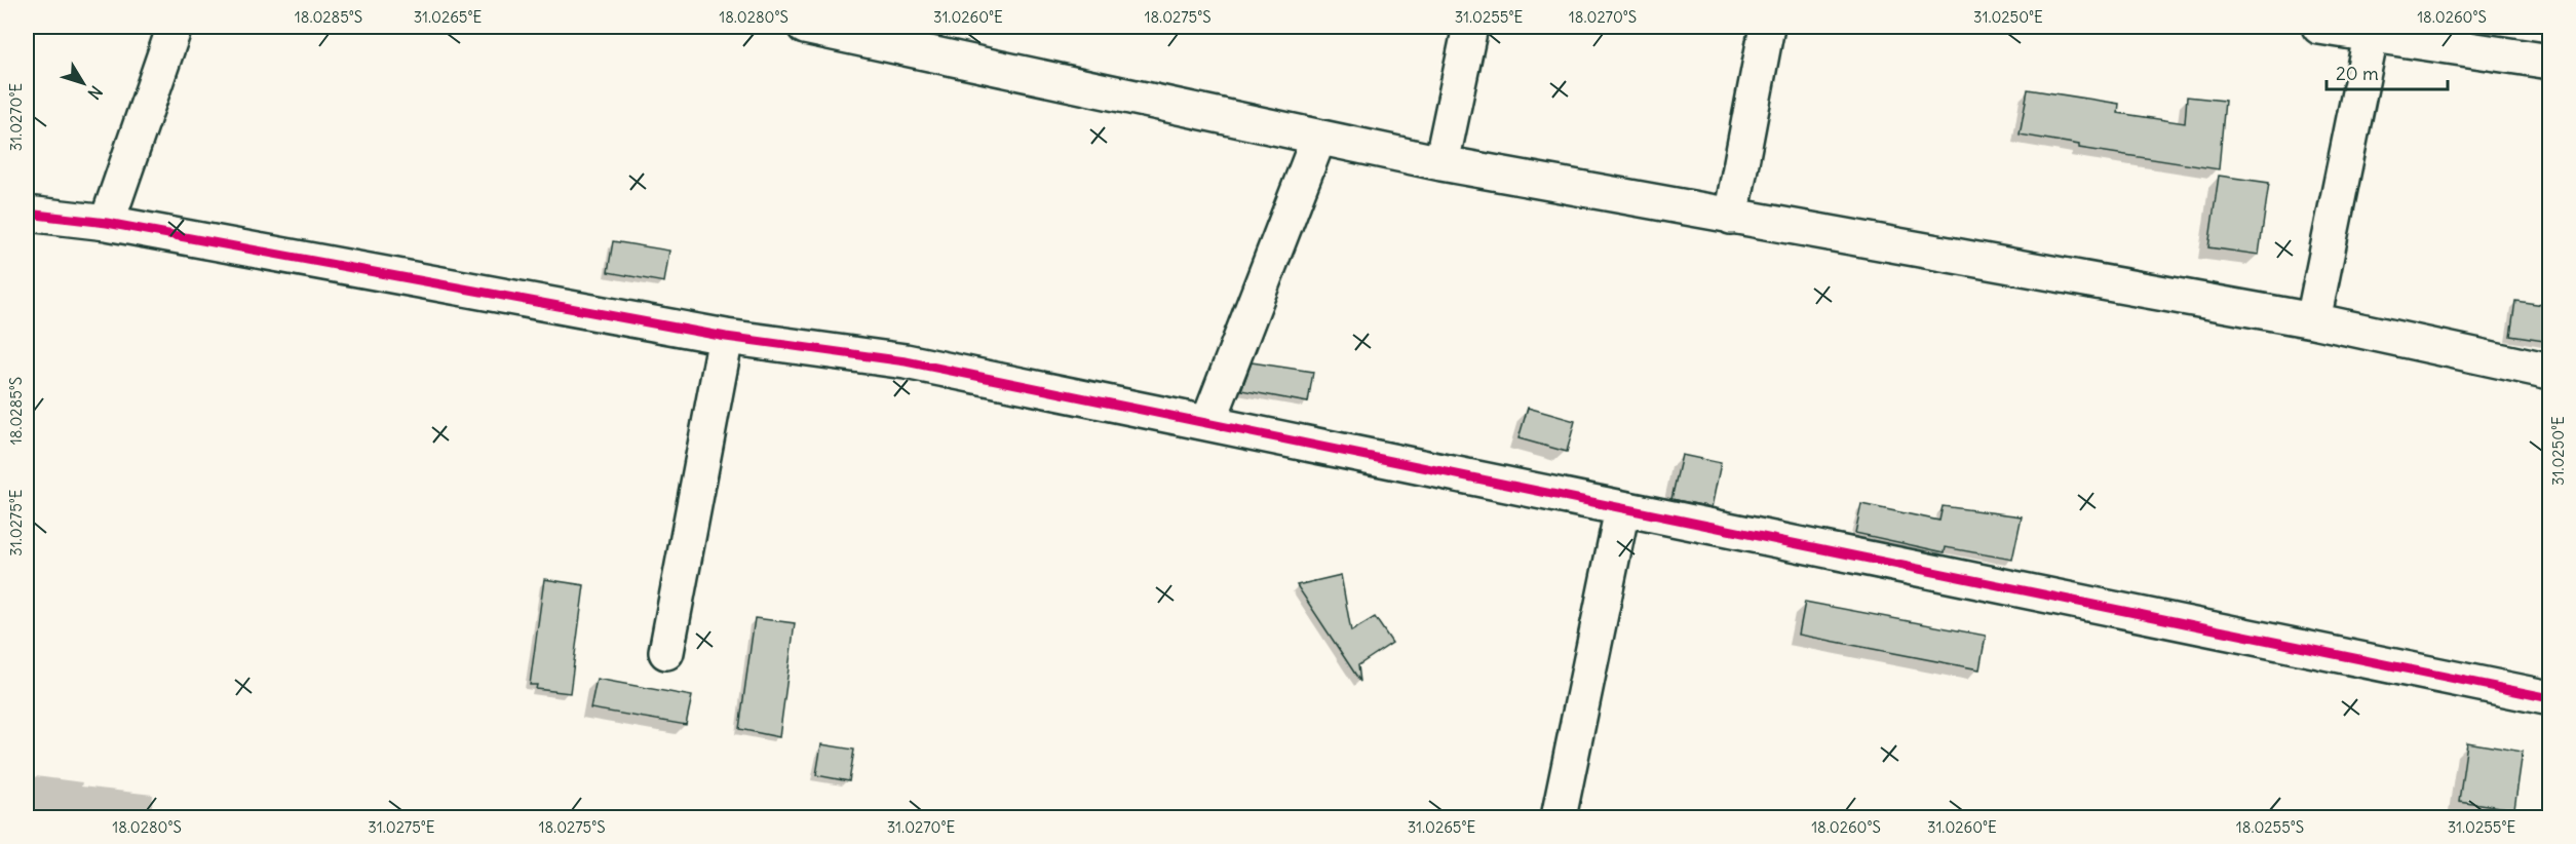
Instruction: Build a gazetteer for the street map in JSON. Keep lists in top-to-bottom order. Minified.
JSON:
{"scale_bar":"20 m","north":"bottom right","coordinates":["18.0285°S","31.0265°E","18.0280°S","31.0260°E","18.0275°S","31.0255°E","18.0270°S","31.0250°E","18.0260°S","31.0270°E","31.0275°E","18.0255°S"]}
